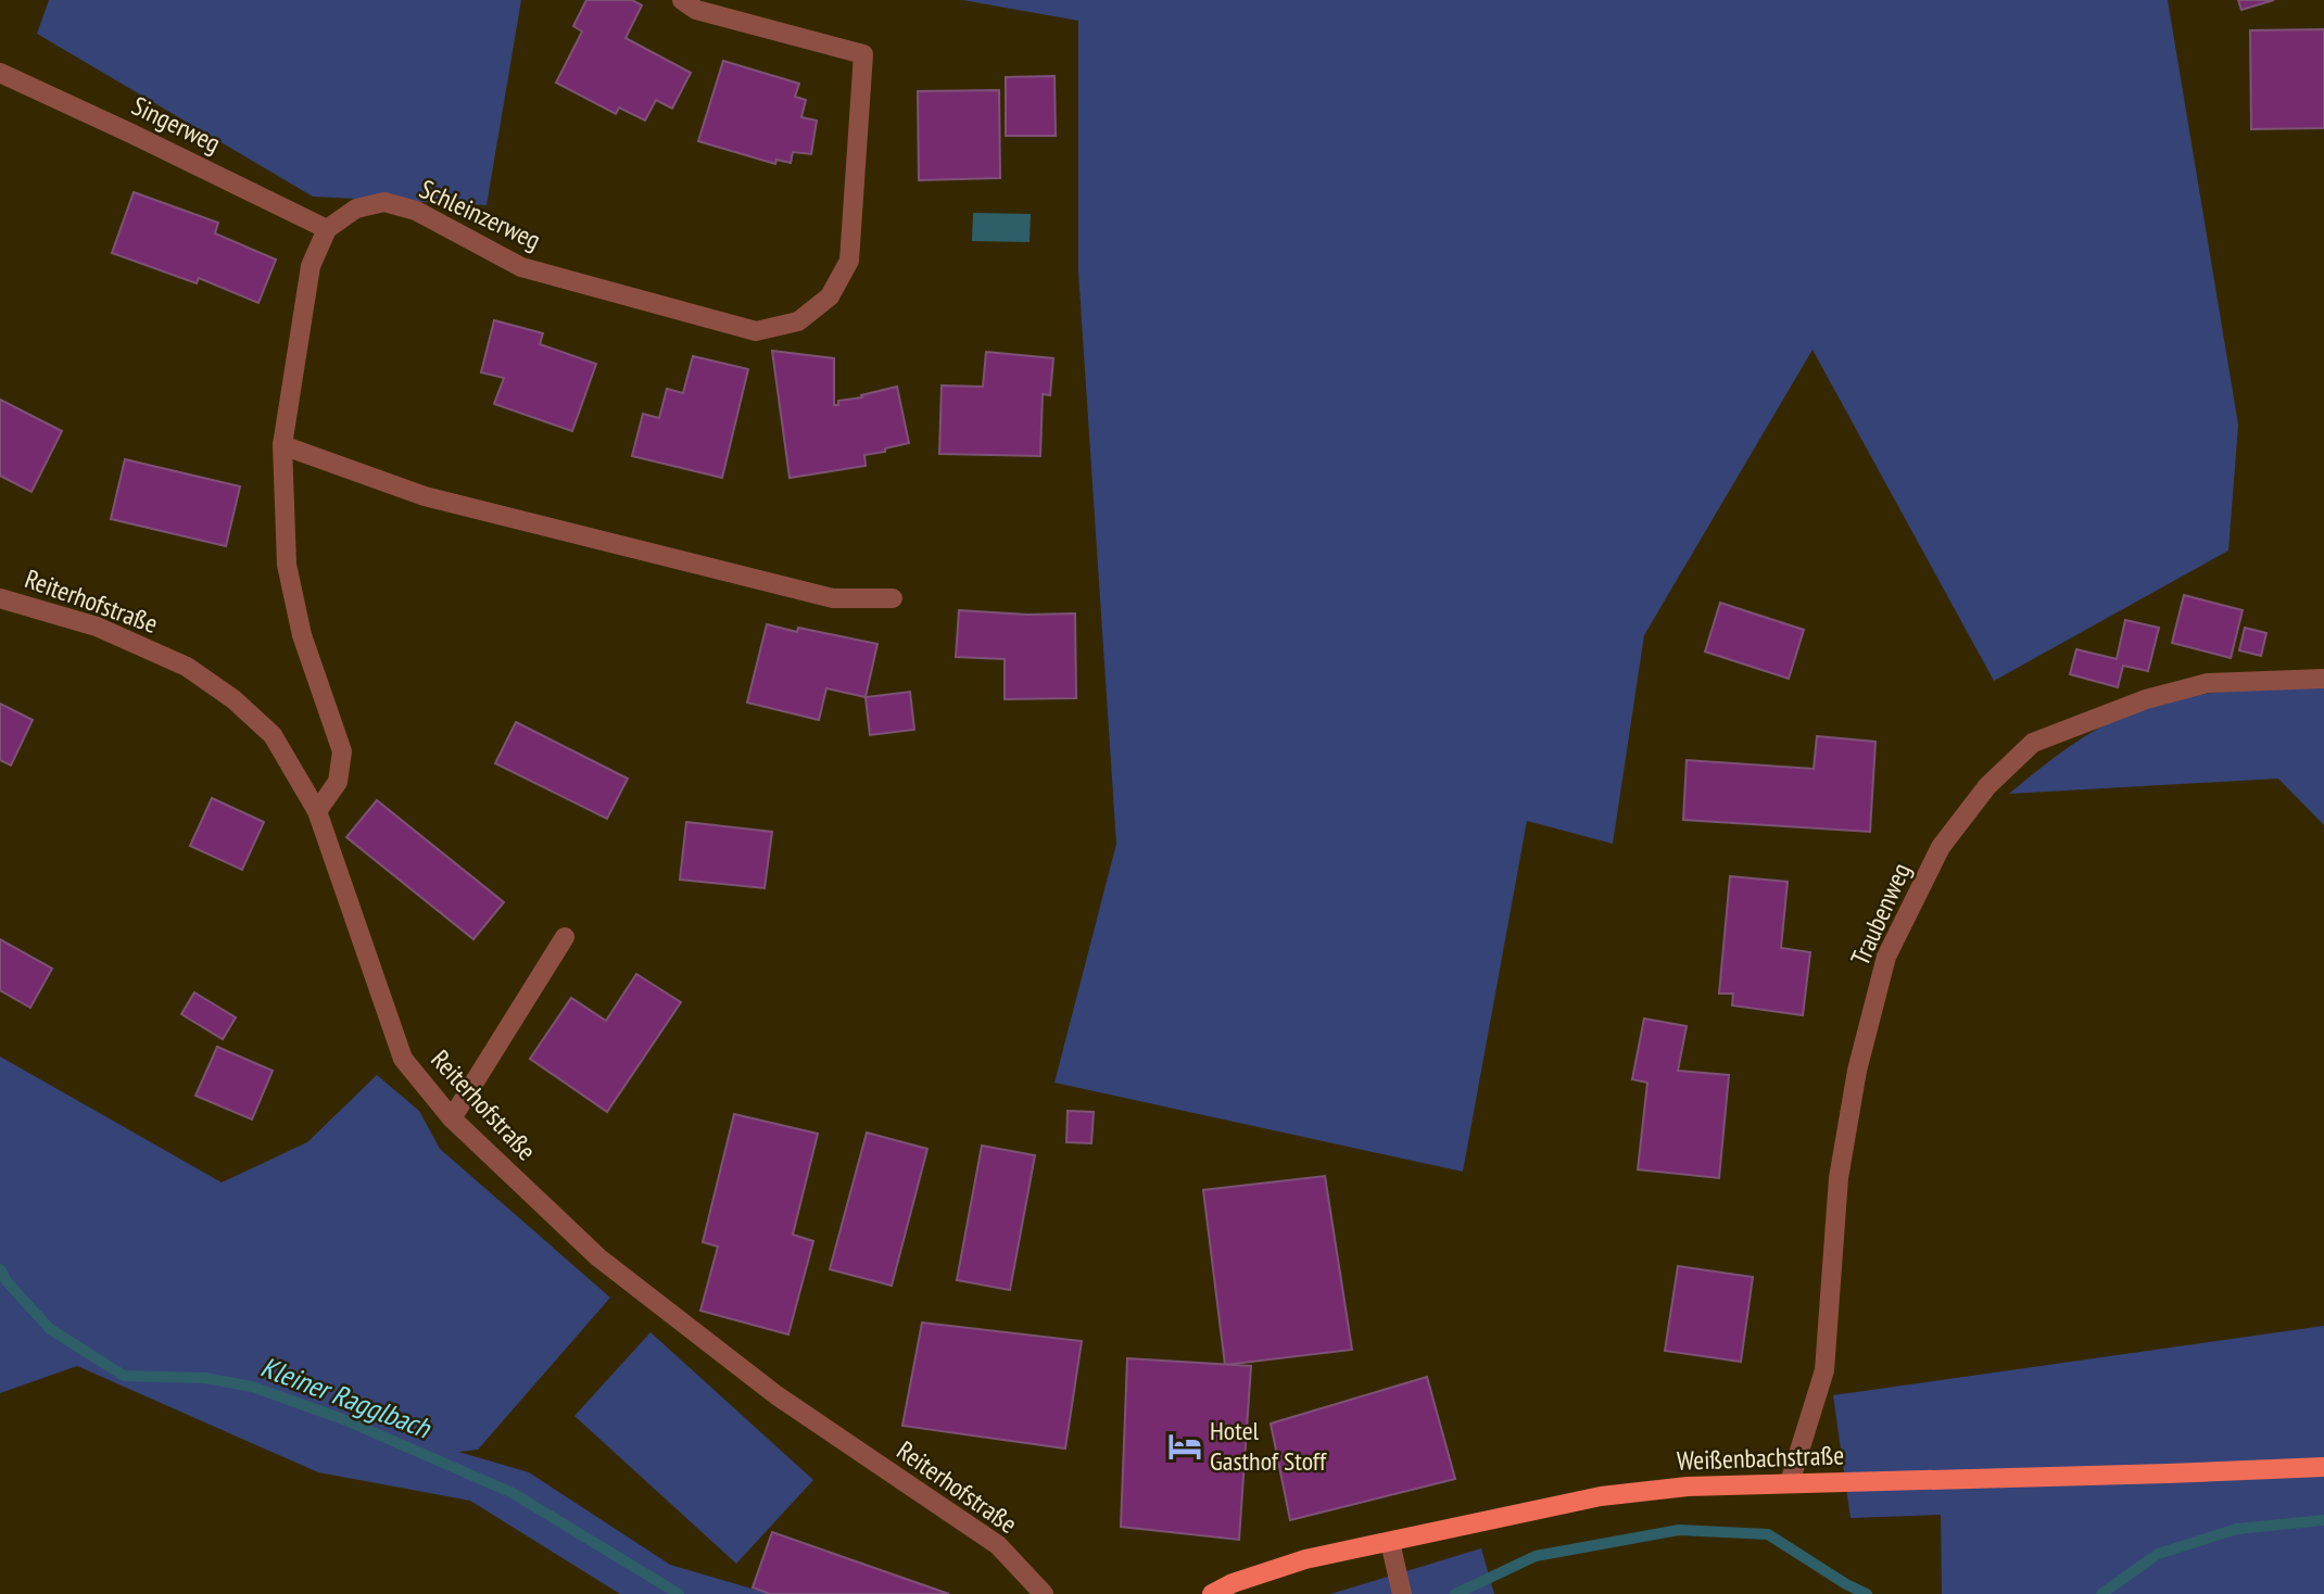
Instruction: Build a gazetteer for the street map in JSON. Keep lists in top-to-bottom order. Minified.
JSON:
{"streets":{"main road":["Weißenbachstraße"],"street":["Singerweg","Schleinzerweg","Reiterhofstraße","Traubenweg"]},"crossings":[["Singerweg","Schleinzerweg"],["Traubenweg","Weißenbachstraße"]],"water":["Kleiner Ragglbach"],"places":{"hotel":["Hotel Gasthof Stoff"]}}
